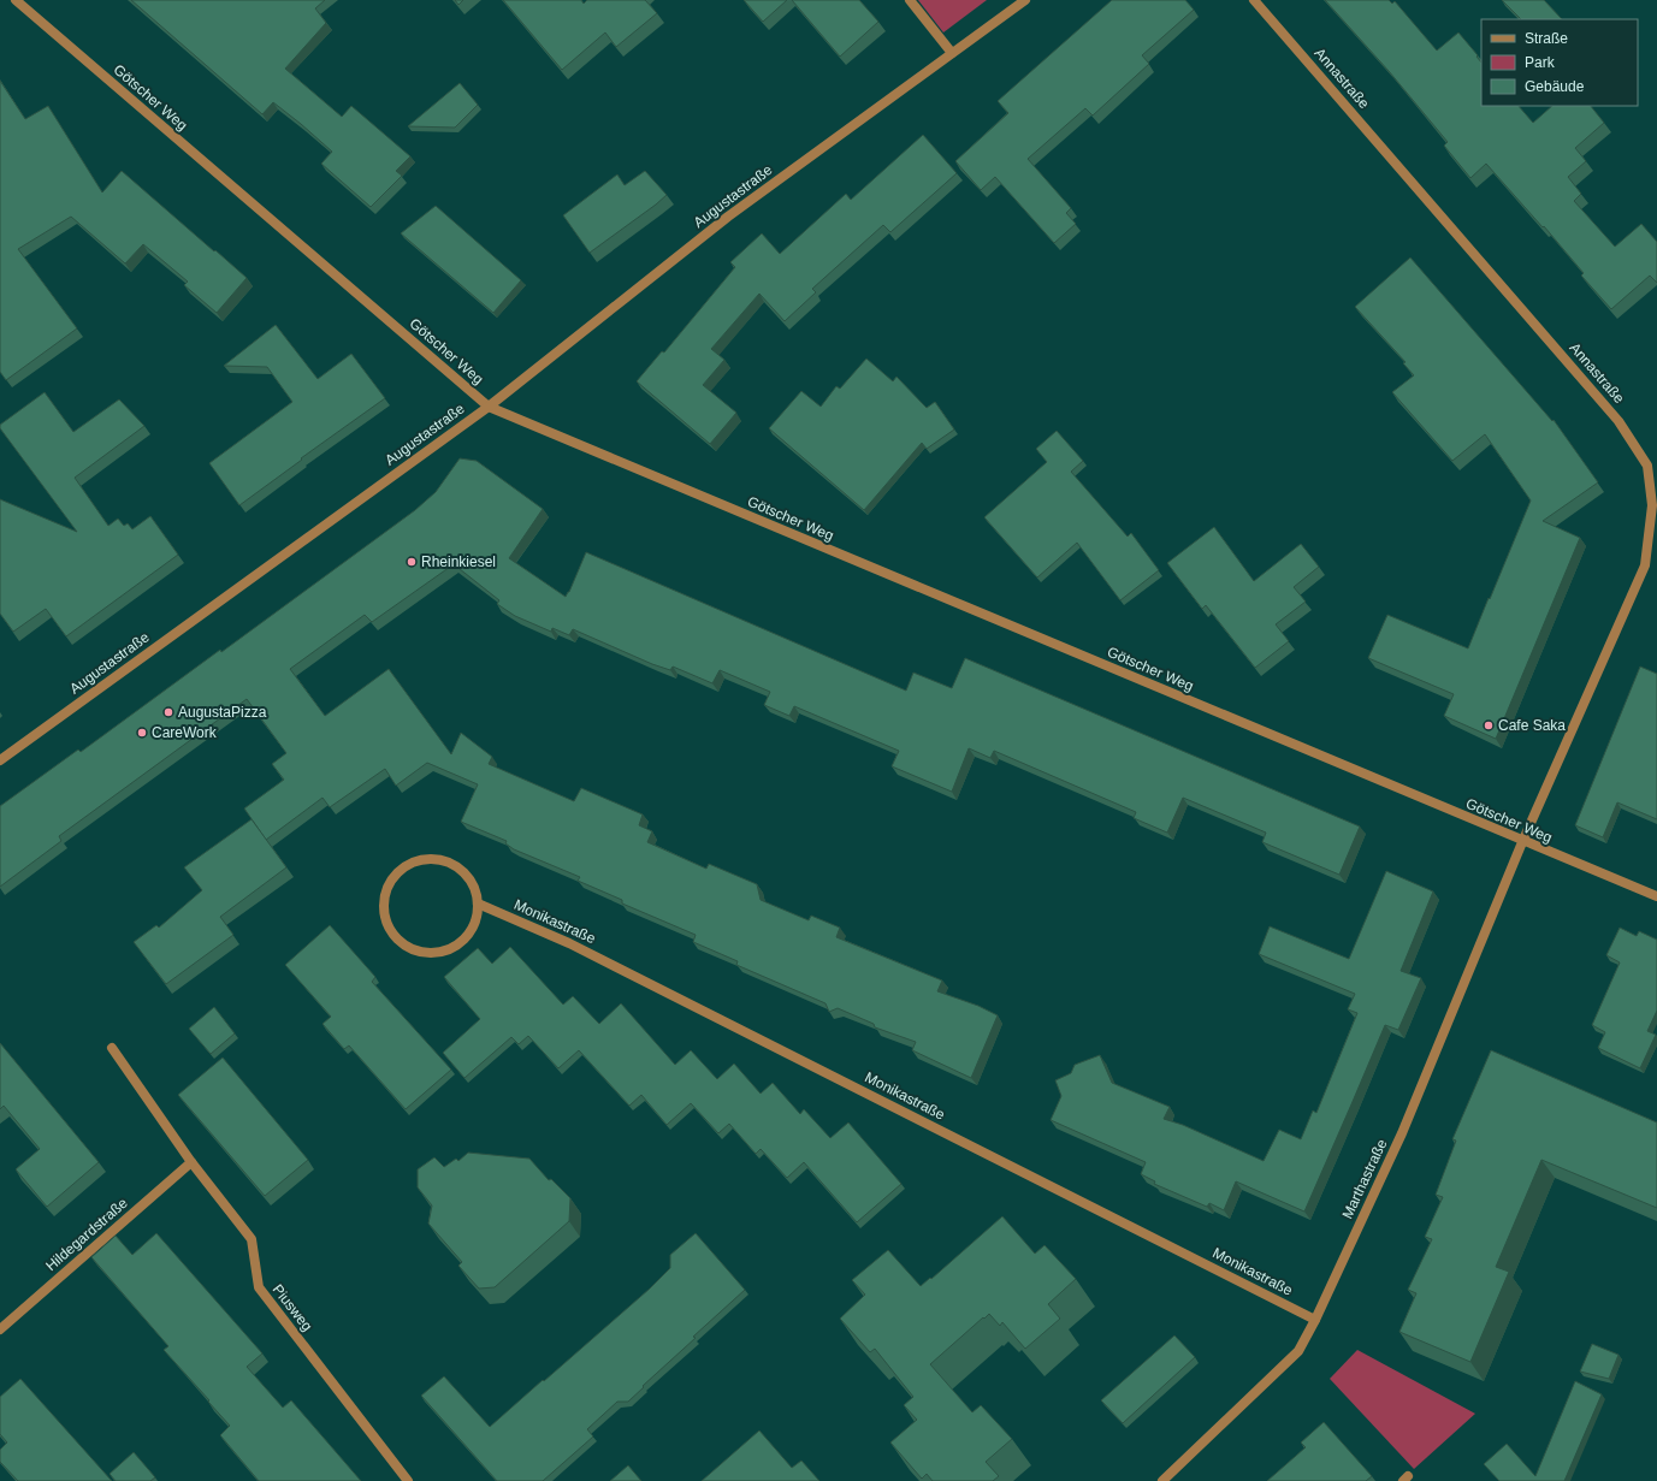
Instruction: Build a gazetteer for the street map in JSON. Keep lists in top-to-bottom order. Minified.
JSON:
{"streets":{"street":["Annastraße","Götscher Weg","Augustastraße","Monikastraße","Marthastraße","Hildegardstraße","Piusweg"]},"crossings":[["Annastraße","Götscher Weg"],["Annastraße","Marthastraße"],["Götscher Weg","Augustastraße"],["Götscher Weg","Marthastraße"],["Monikastraße","Marthastraße"],["Hildegardstraße","Piusweg"]],"places":["Rheinkiesel","AugustaPizza","Cafe Saka","CareWork"],"legend":["Straße","Park","Gebäude"]}
